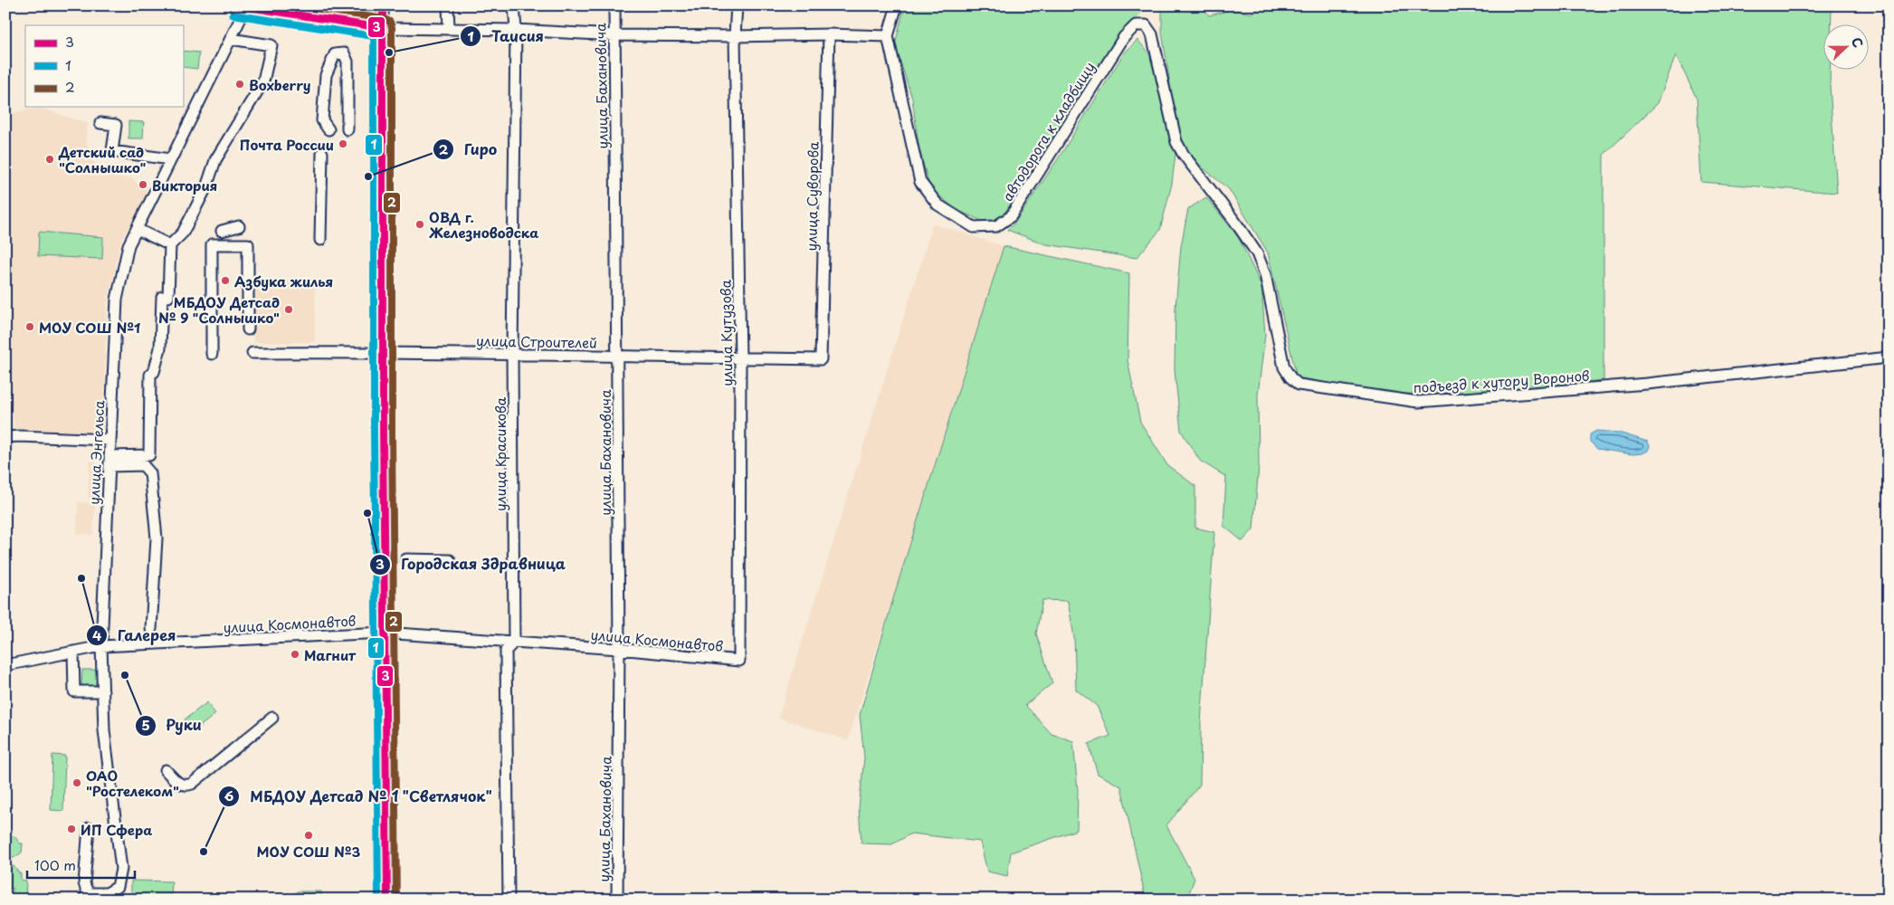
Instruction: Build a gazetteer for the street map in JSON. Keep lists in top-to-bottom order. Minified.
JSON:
{"streets":{"street":["улица Бахановича","автодорога к кладбищу","улица Суворова","улица Кутузова","улица Строителей","подъезд к хутору Воронов","улица Энгельса","улица Красикова","улица Космонавтов"]},"crossings":[["улица Бахановича","улица Строителей"],["улица Бахановича","улица Космонавтов"],["автодорога к кладбищу","подъезд к хутору Воронов"],["улица Суворова","улица Строителей"],["улица Кутузова","улица Строителей"],["улица Кутузова","улица Космонавтов"],["улица Строителей","улица Красикова"],["улица Энгельса","улица Космонавтов"],["улица Красикова","улица Космонавтов"]],"places":["Таисия","Boxberry","Почта России","Детский сад \"Солнышко\"","Гиро","Виктория","ОВД г. Железноводска","Азбука жилья","МБДОУ Детсад № 9 \"Солнышко\"","МОУ СОШ №1","Городская Здравница","Галерея","Магнит","Руки","ОАО \"Ростелеком\"","ИП Сфера","МОУ СОШ №3","МБДОУ Детсад № 1 \"Светлячок\""],"lines":["transit line 3","transit line 2","transit line 1"],"legend":["3","1","2"],"scale_bar":"100 m","north":"right"}
